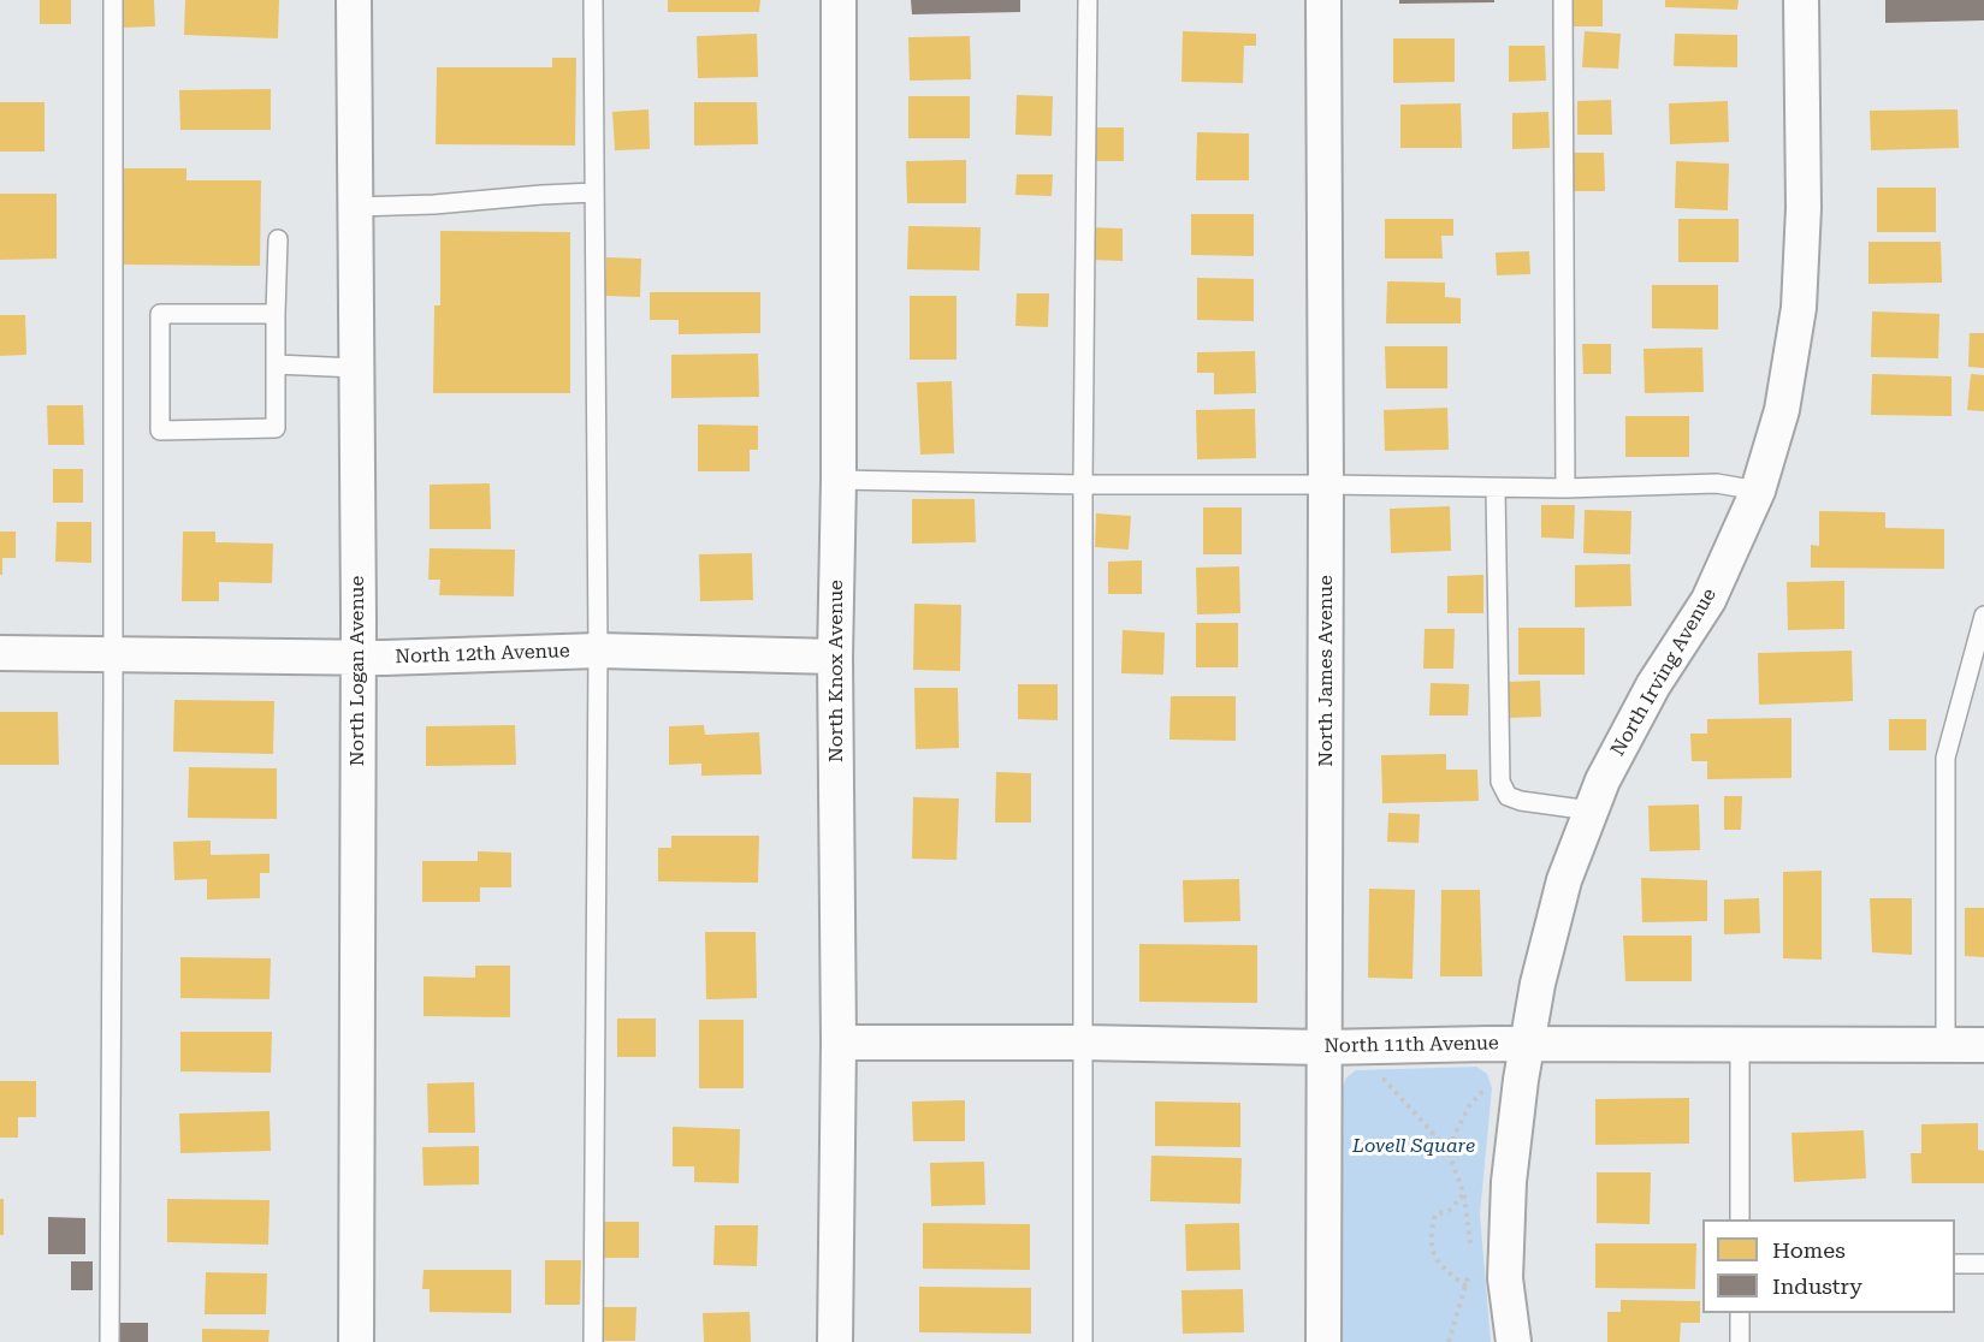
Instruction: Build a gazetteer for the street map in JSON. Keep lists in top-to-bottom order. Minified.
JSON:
{"streets":{"street":["North 12th Avenue","North Logan Avenue","North Knox Avenue","North James Avenue","North Irving Avenue","North 11th Avenue"]},"crossings":[["North 12th Avenue","North Logan Avenue"],["North 12th Avenue","North Knox Avenue"],["North Knox Avenue","North 11th Avenue"],["North James Avenue","North 11th Avenue"],["North Irving Avenue","North 11th Avenue"]],"parks":["Lovell Square"],"legend":["Homes","Industry"]}
